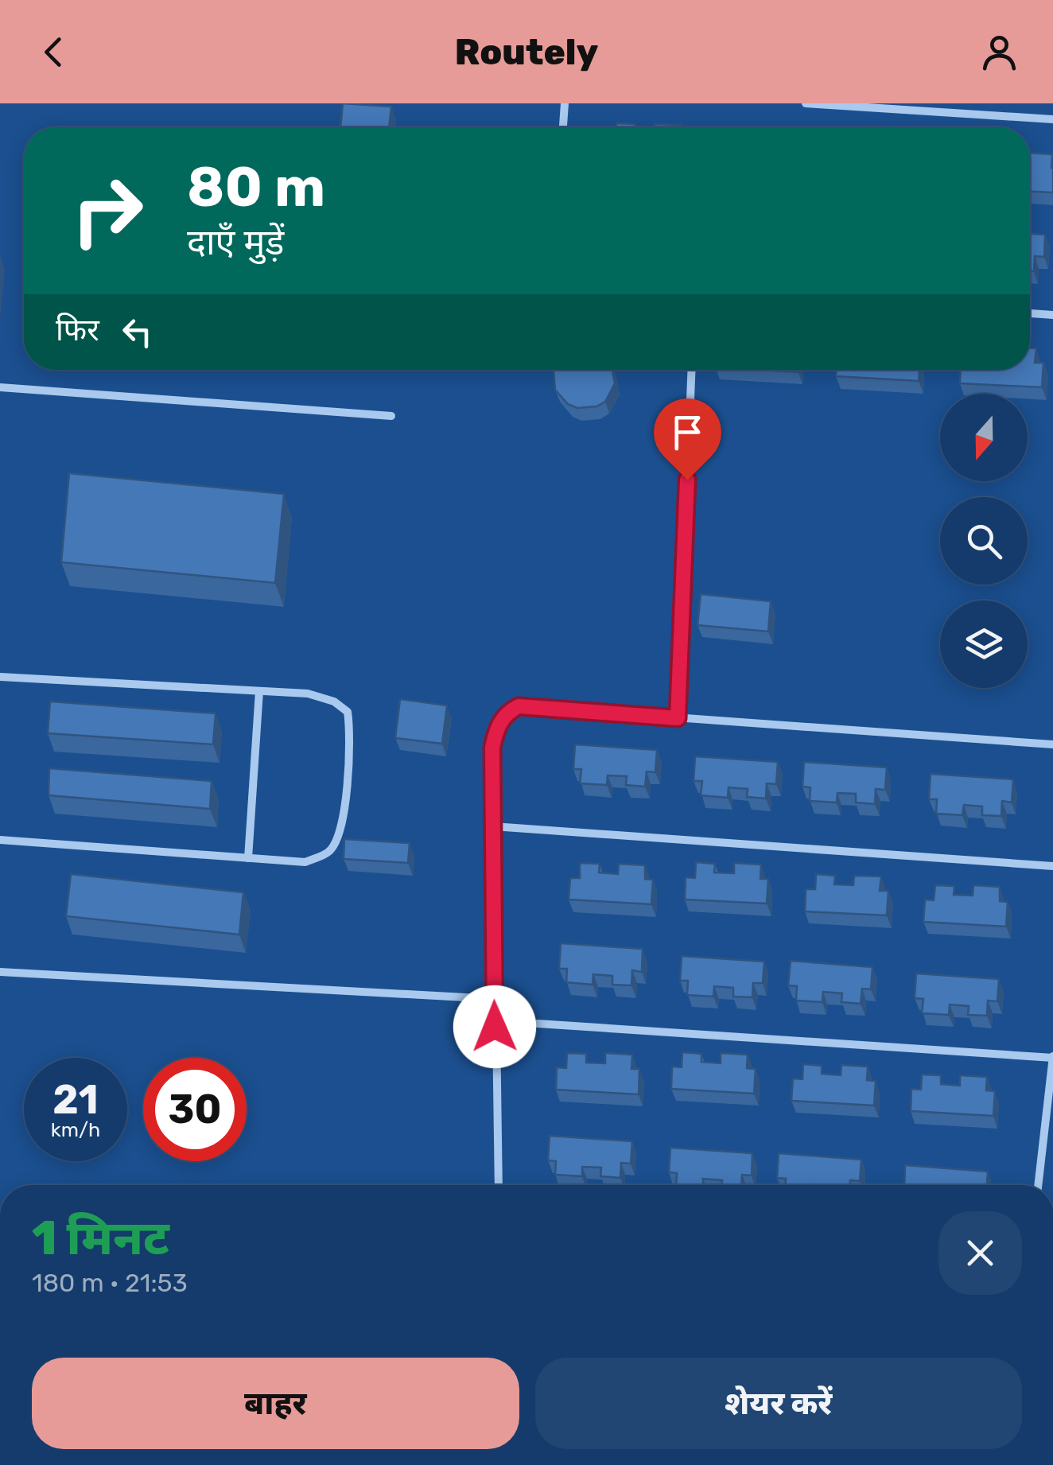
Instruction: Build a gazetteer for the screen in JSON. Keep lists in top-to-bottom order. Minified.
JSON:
{"north":"bottom","page":{"header":"Routely","turn":["80 m","दाएँ मुड़ें"],"then":"फिर","speed":"21 km/h","limit":"30","heading":["1 मिनट","180 m · 21:53"],"buttons":["बाहर","शेयर करें"]}}
